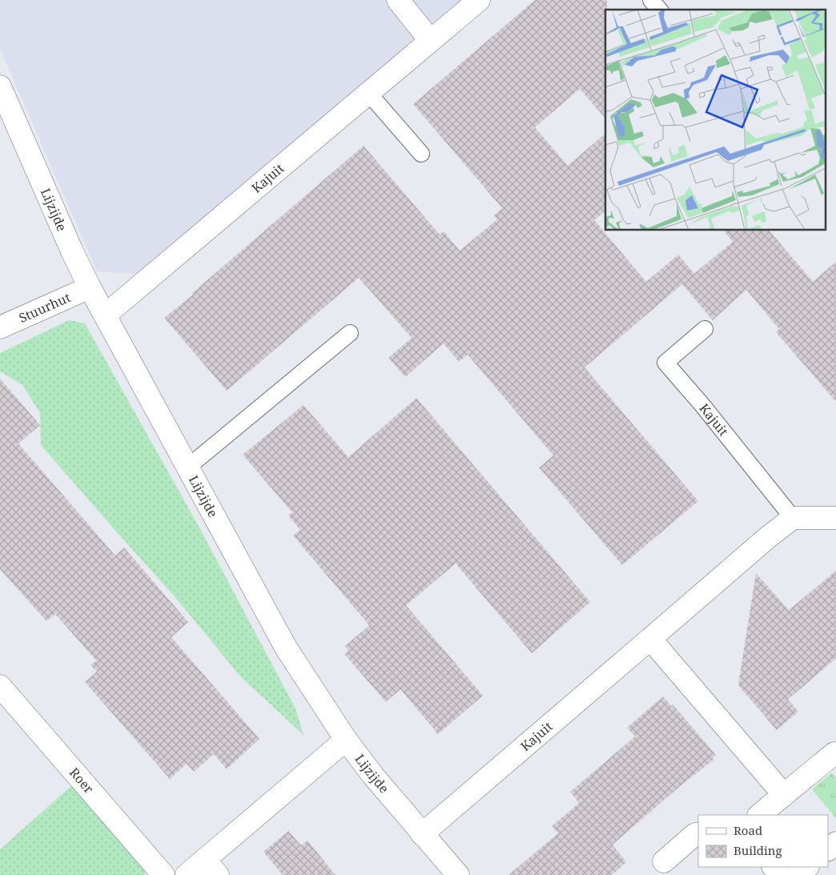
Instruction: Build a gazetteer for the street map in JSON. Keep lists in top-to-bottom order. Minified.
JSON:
{"streets":{"street":["Kajuit","Lijzijde","Stuurhut","Roer"]},"crossings":[["Kajuit","Lijzijde"],["Lijzijde","Stuurhut"]],"legend":["Road","Building"]}
